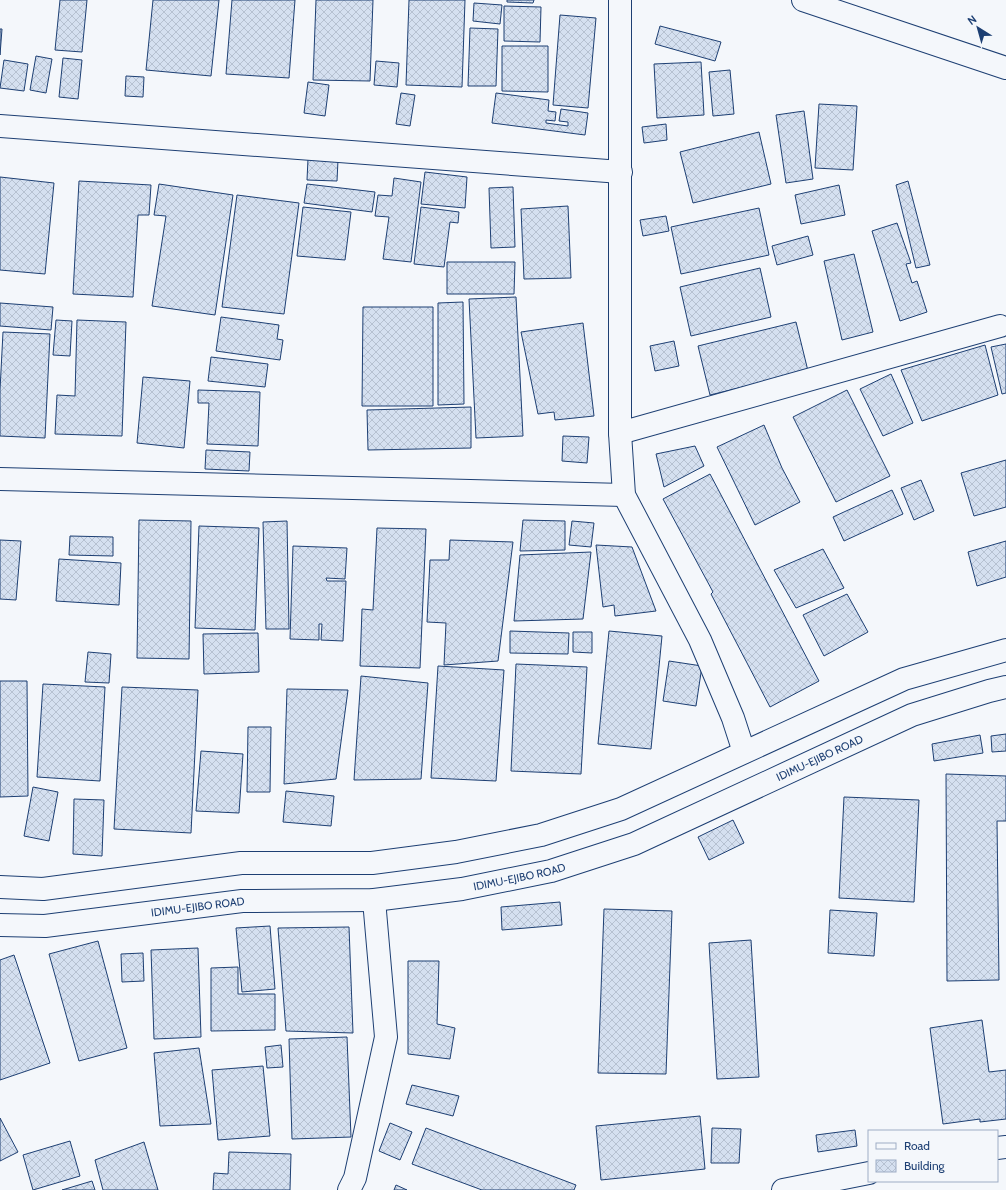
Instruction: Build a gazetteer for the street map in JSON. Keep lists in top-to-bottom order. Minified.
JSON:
{"streets":{"street":["IDIMU-EJIBO ROAD"]},"legend":["Road","Building"],"north":"top left"}
